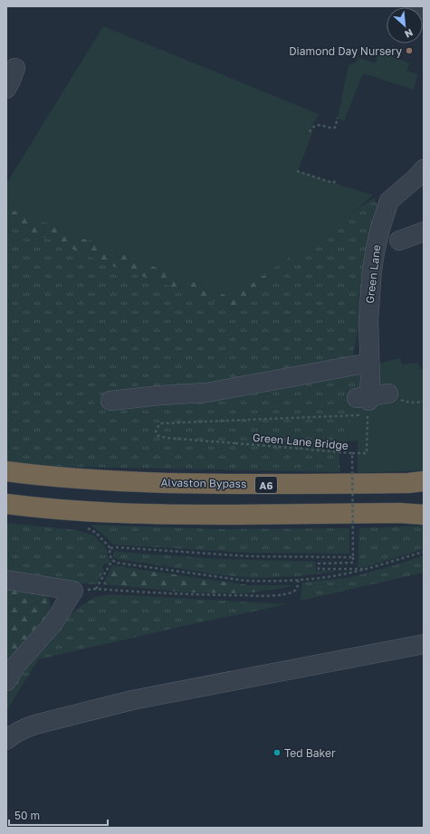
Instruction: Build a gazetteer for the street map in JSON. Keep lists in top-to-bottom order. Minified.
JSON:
{"streets":{"highway":["Alvaston Bypass","A6"],"street":["Green Lane"],"path":["Green Lane Bridge"]},"crossings":[["Green Lane","Green Lane Bridge"]],"places":["Diamond Day Nursery","Ted Baker"],"scale_bar":"50 m","north":"bottom right"}
